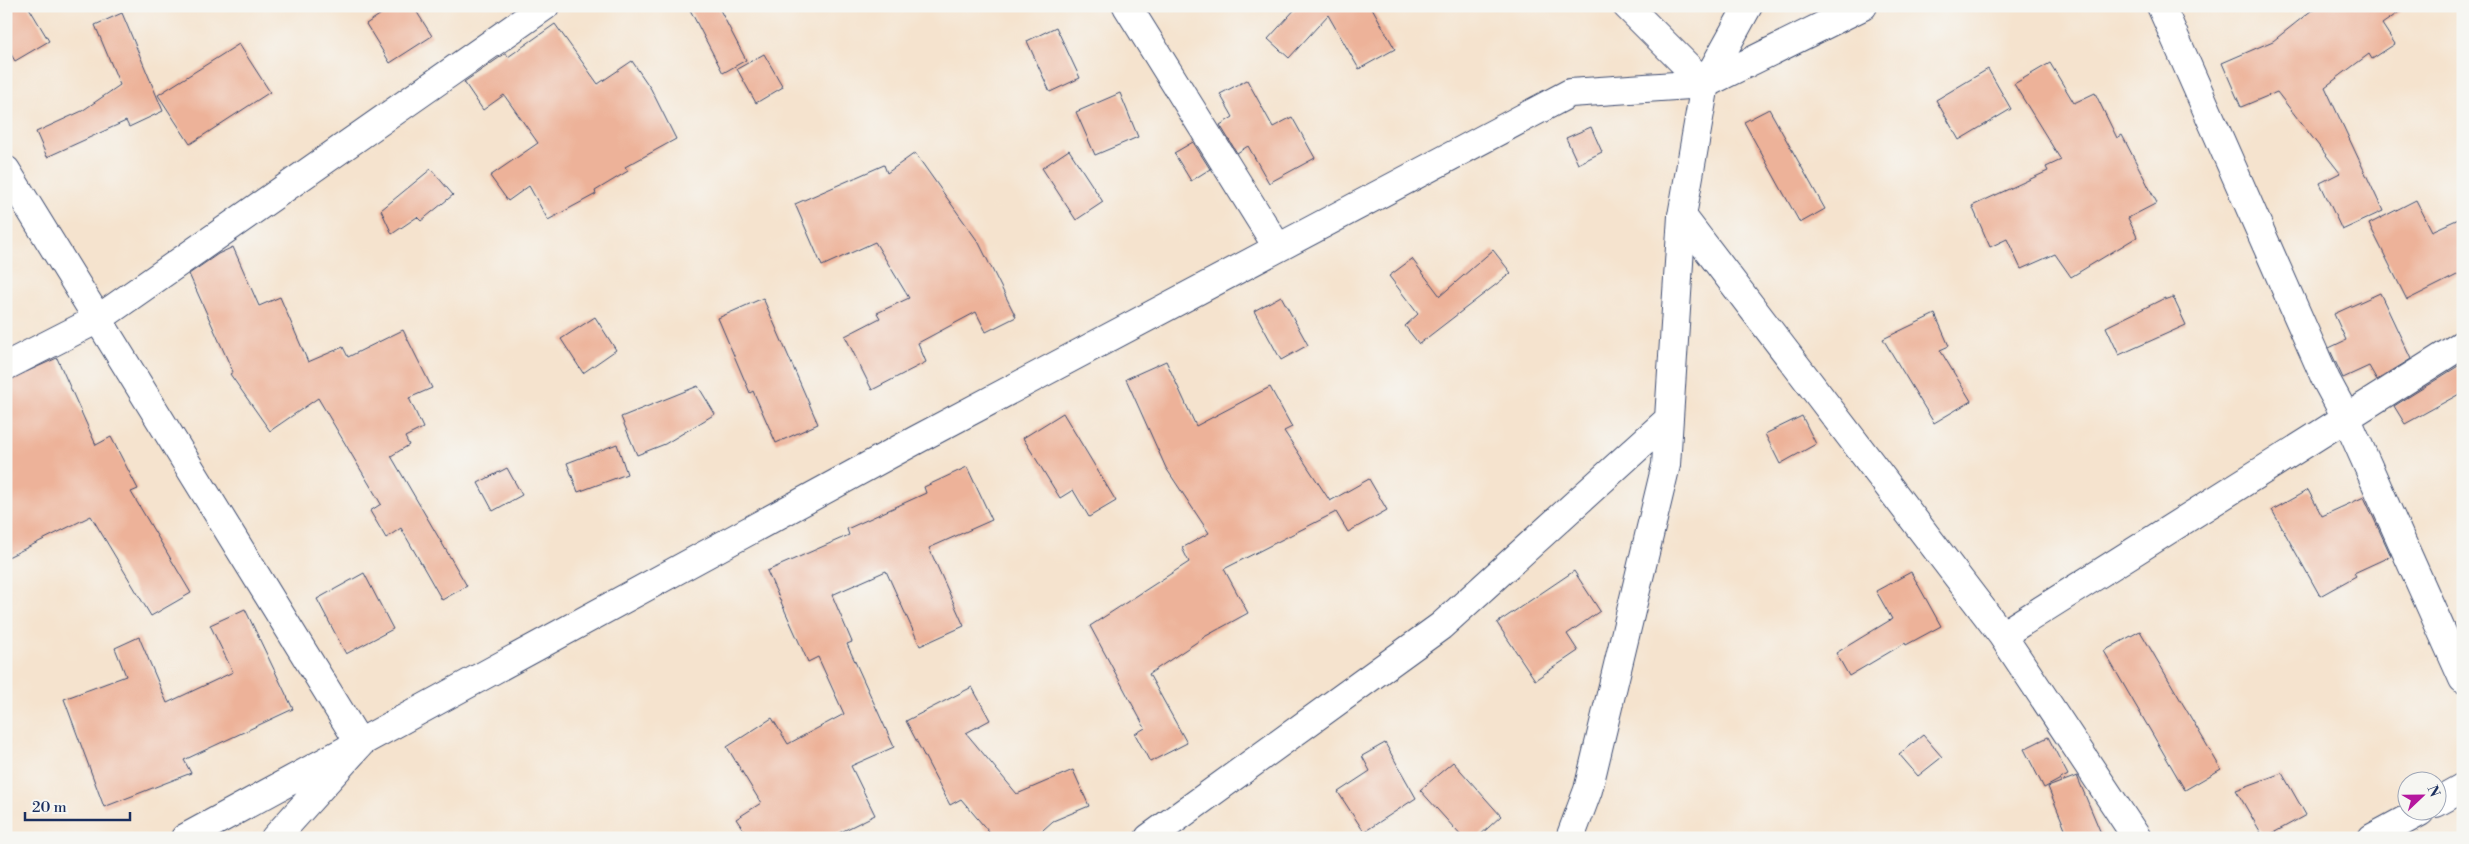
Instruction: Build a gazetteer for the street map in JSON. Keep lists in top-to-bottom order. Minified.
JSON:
{"scale_bar":"20 m","north":"right"}
